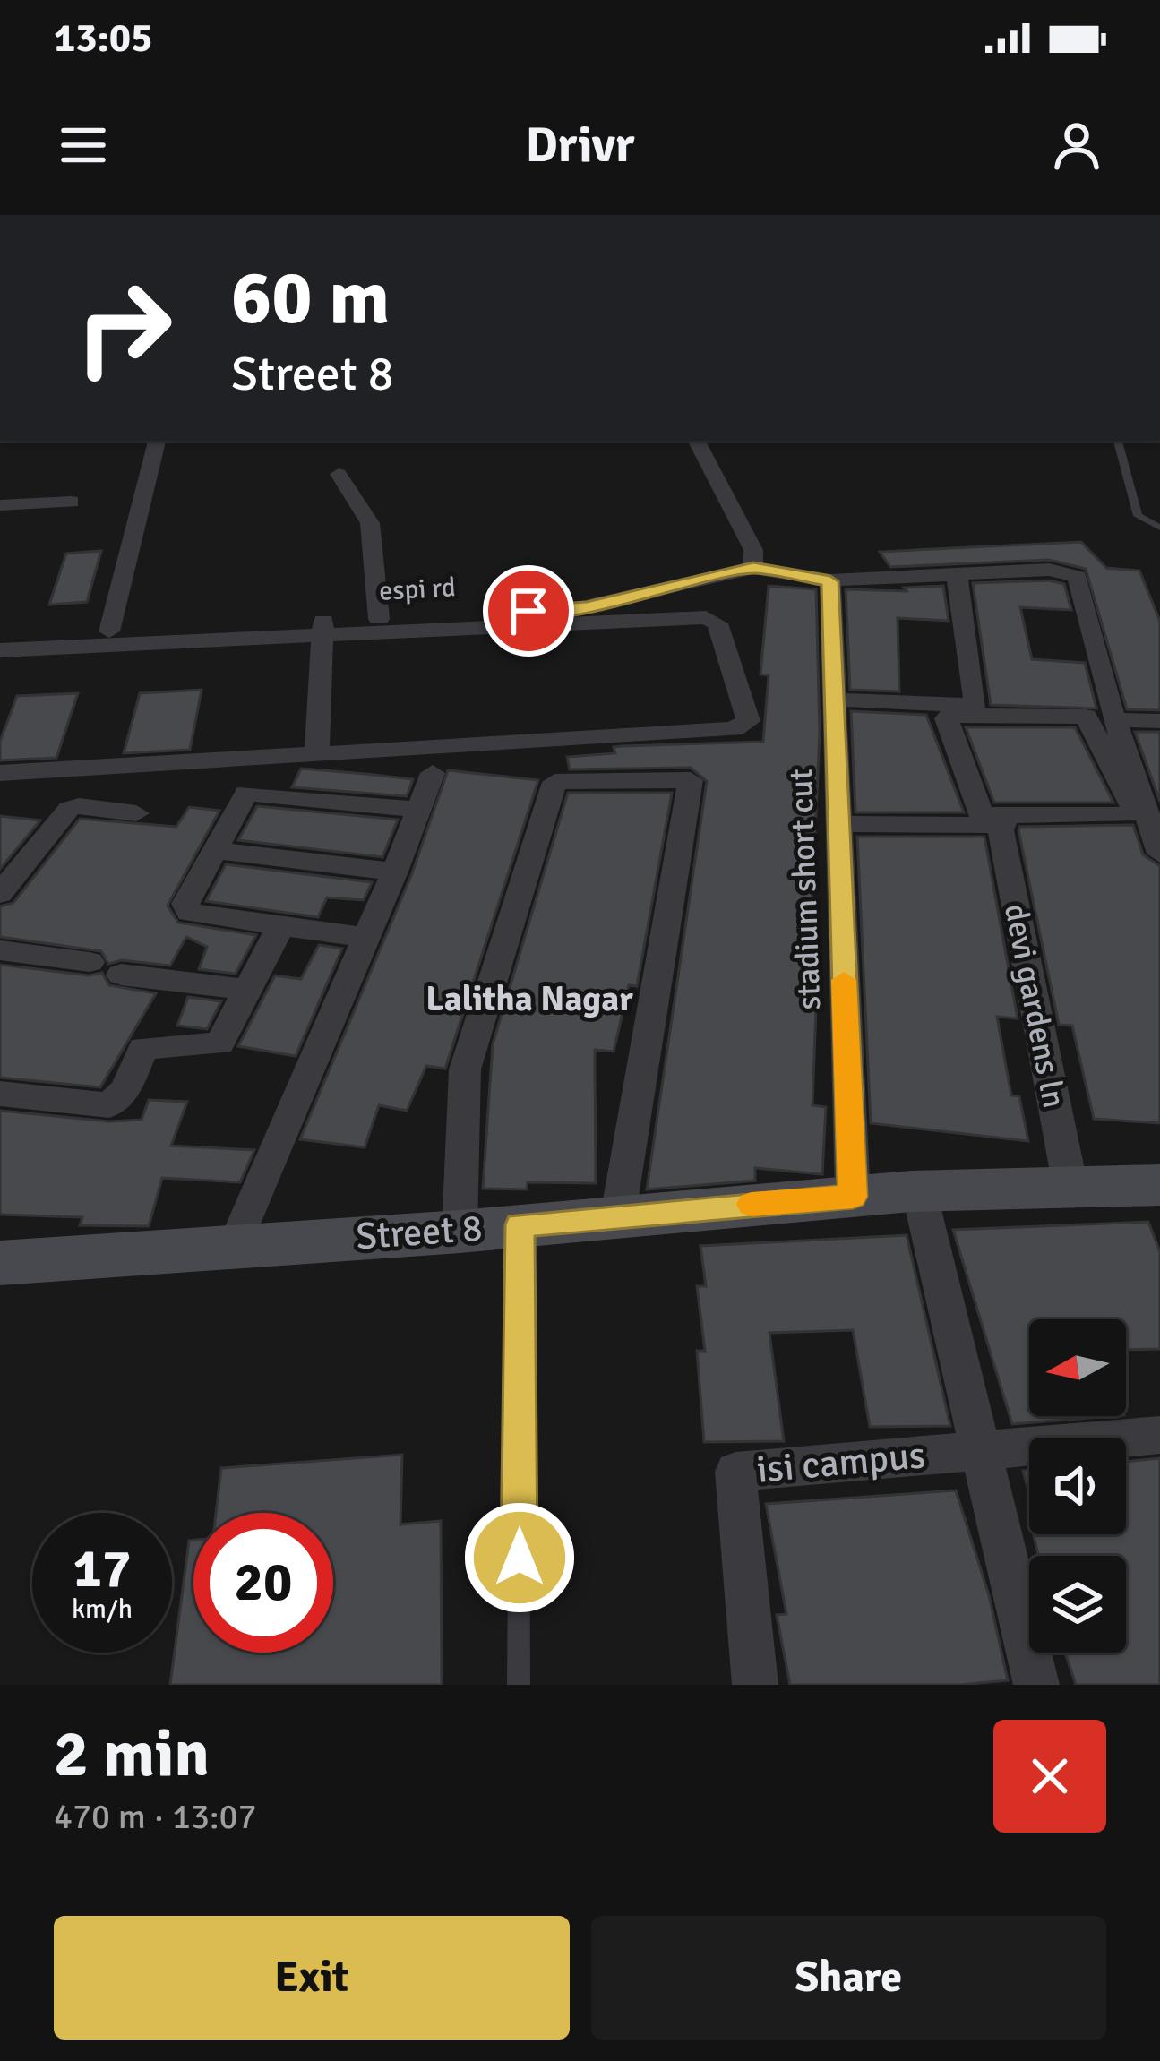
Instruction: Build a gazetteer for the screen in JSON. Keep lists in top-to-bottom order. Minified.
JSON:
{"streets":{"street":["espi rd","stadium short cut","devi gardens ln","Street 8","isi campus"]},"crossings":[["stadium short cut","Street 8"],["devi gardens ln","Street 8"]],"districts":["Lalitha Nagar"],"north":"left","page":{"status":"13:05","header":"Drivr","turn":["60 m","Street 8"],"speed":"17 km/h","limit":"20","heading":["2 min","470 m · 13:07"],"buttons":["Exit","Share"]}}
